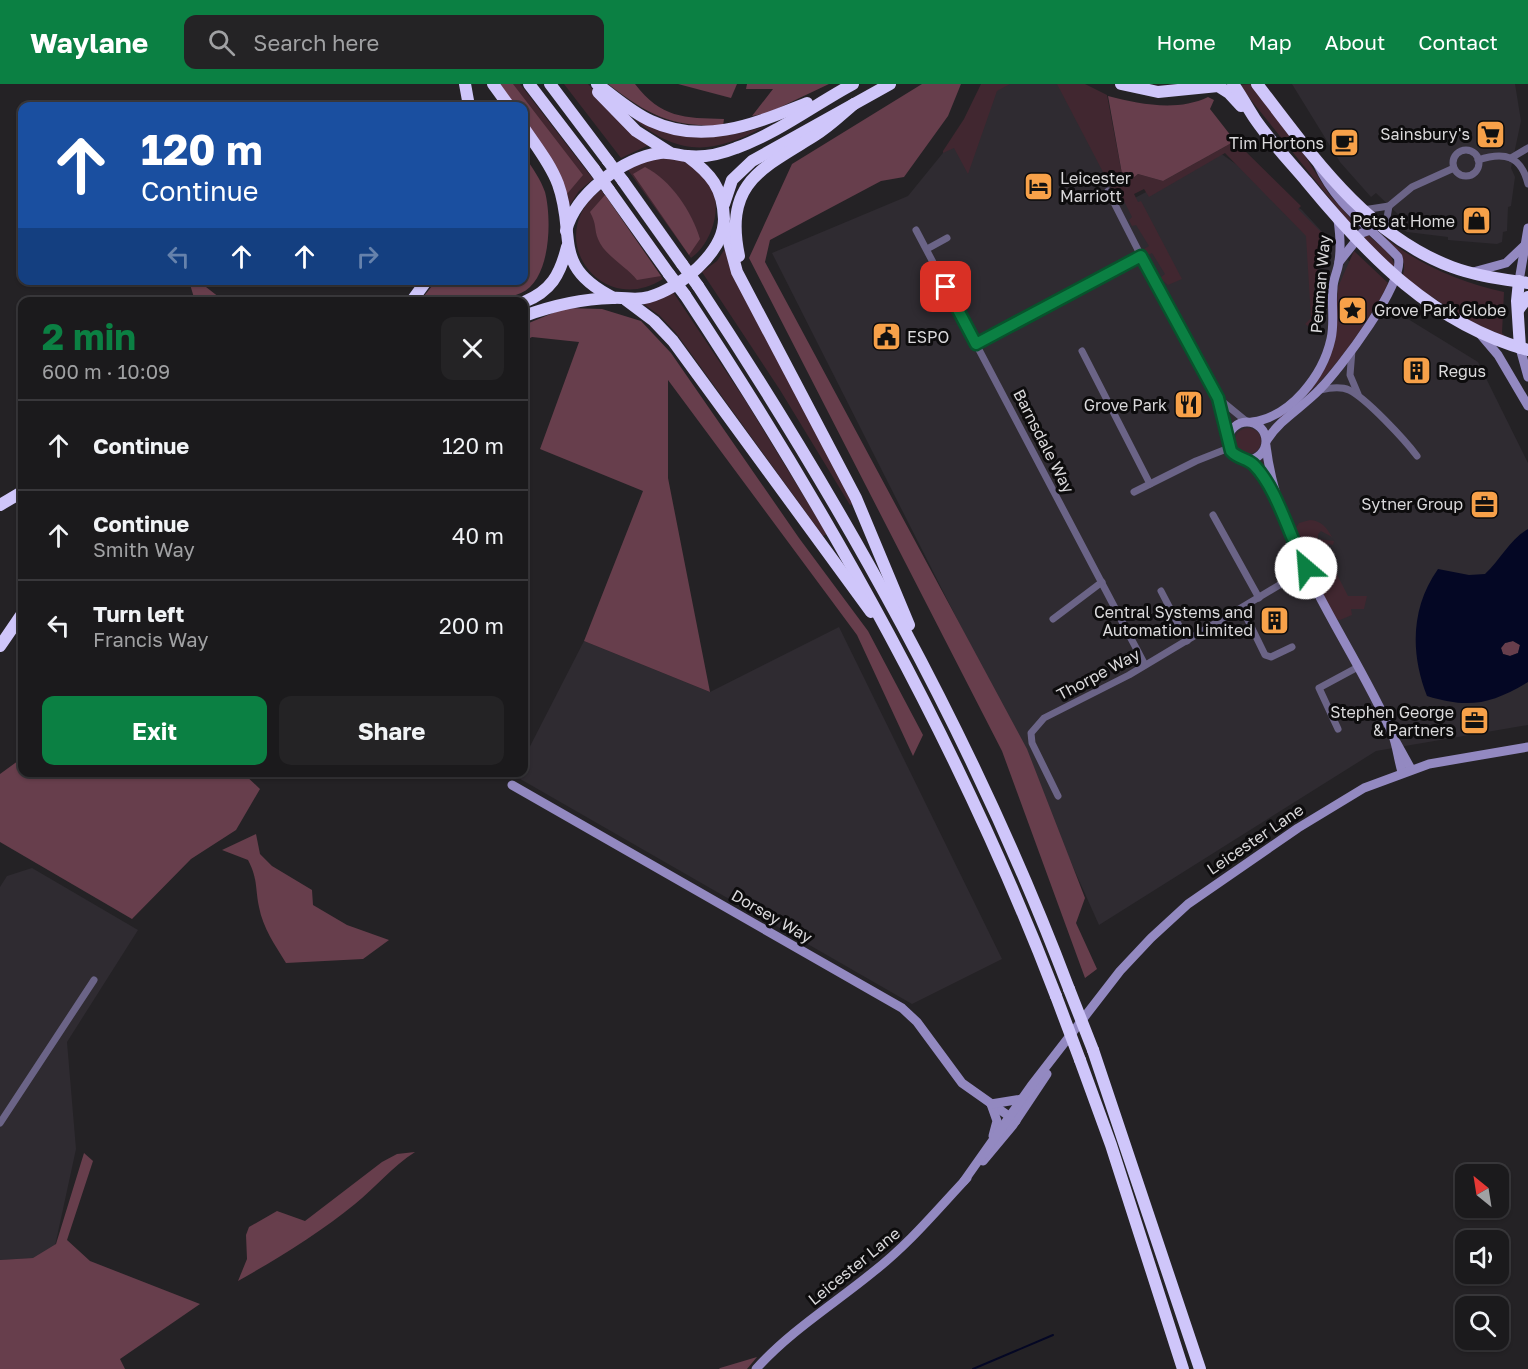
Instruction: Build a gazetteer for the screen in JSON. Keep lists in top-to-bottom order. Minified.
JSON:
{"streets":{"street":["Penman Way","Barnsdale Way","Thorpe Way","Leicester Lane","Dorsey Way"]},"crossings":[["Barnsdale Way","Thorpe Way"],["Leicester Lane","Dorsey Way"]],"places":{"supermarket":["Sainsbury's"],"cafe":["Tim Hortons"],"hotel":["Leicester Marriott"],"shop":["Pets at Home"],"place":["Grove Park Globe"],"public building":["ESPO"],"building":["Regus","Central Systems and Automation Limited"],"restaurant":["Grove Park"],"office":["Sytner Group","Stephen George & Partners"]},"north":"top left","page":{"header":"Waylane","search":"Search here","nav":["Home","Map","About","Contact"],"turn":["120 m","Continue"],"heading":["2 min","600 m · 10:09"],"list":[{"name":"Continue","value":"120 m"},{"name":"Continue","note":"Smith Way","value":"40 m"},{"name":"Turn left","note":"Francis Way","value":"200 m"}],"buttons":["Exit","Share"]}}
